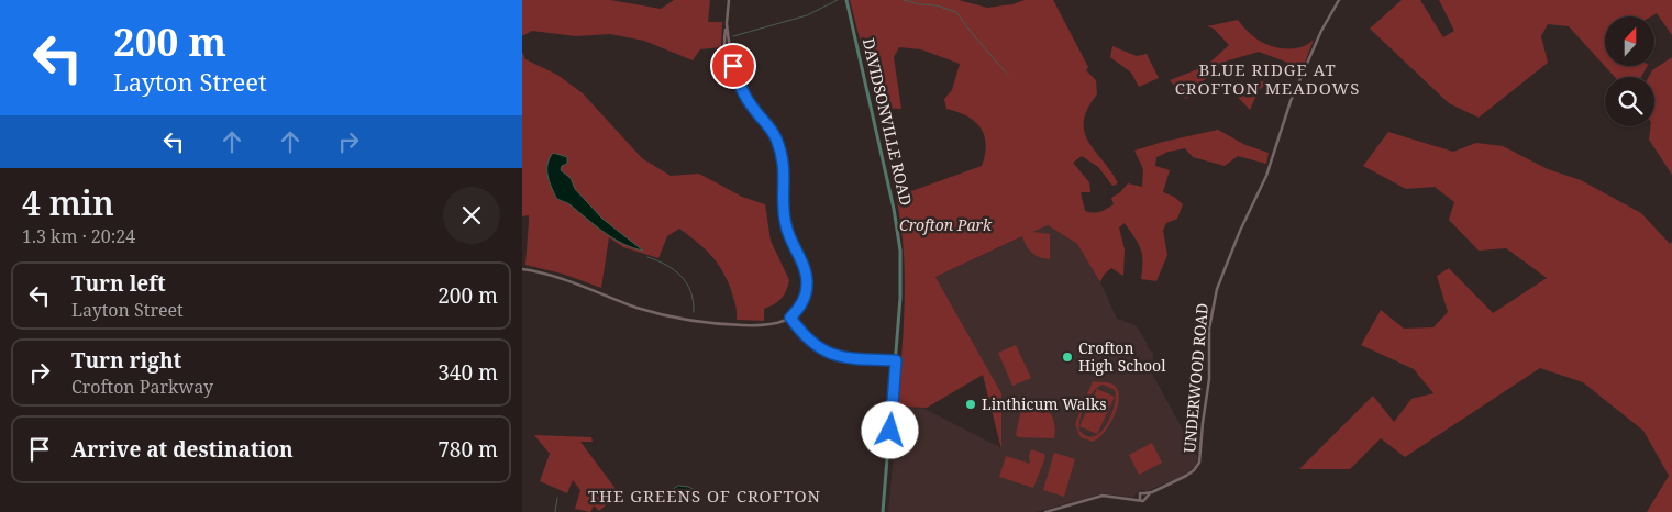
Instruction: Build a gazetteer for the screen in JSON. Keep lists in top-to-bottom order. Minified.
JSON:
{"streets":{"main road":["DAVIDSONVILLE ROAD"],"street":["UNDERWOOD ROAD"]},"districts":["BLUE RIDGE AT CROFTON MEADOWS","THE GREENS OF CROFTON"],"parks":["Crofton Park"],"places":["Crofton High School","Linthicum Walks"],"north":"top","page":{"turn":["200 m","Layton Street"],"heading":["4 min","1.3 km · 20:24"],"list":[{"name":"Turn left","note":"Layton Street","value":"200 m"},{"name":"Turn right","note":"Crofton Parkway","value":"340 m"},{"name":"Arrive at destination","value":"780 m"}]}}
